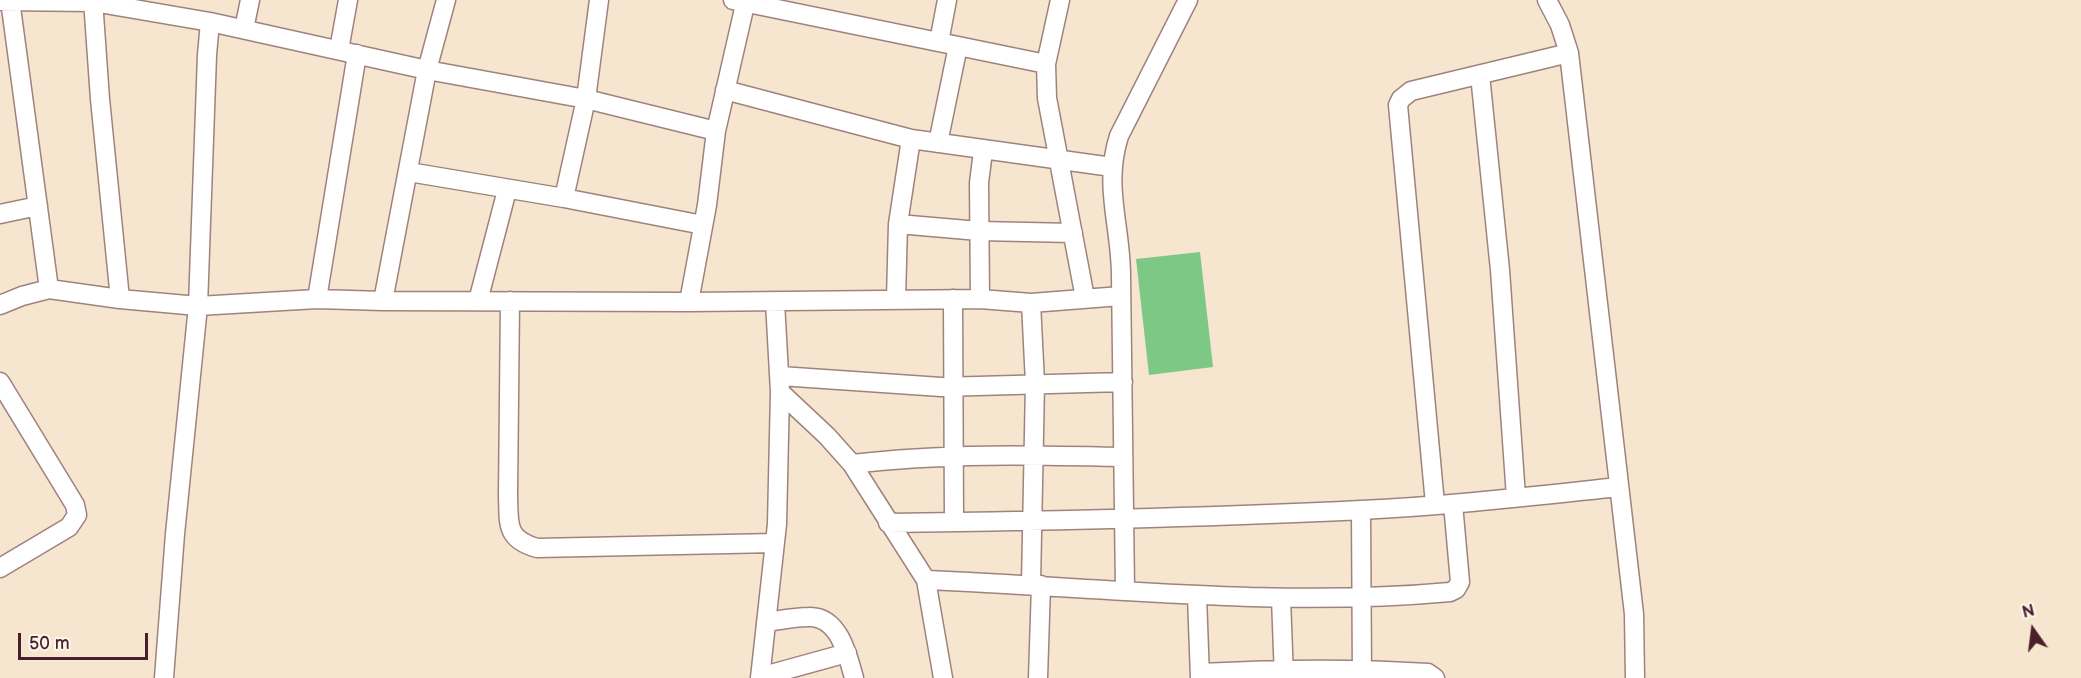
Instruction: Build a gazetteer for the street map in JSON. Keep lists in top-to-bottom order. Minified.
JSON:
{"scale_bar":"50 m","north":"top"}
